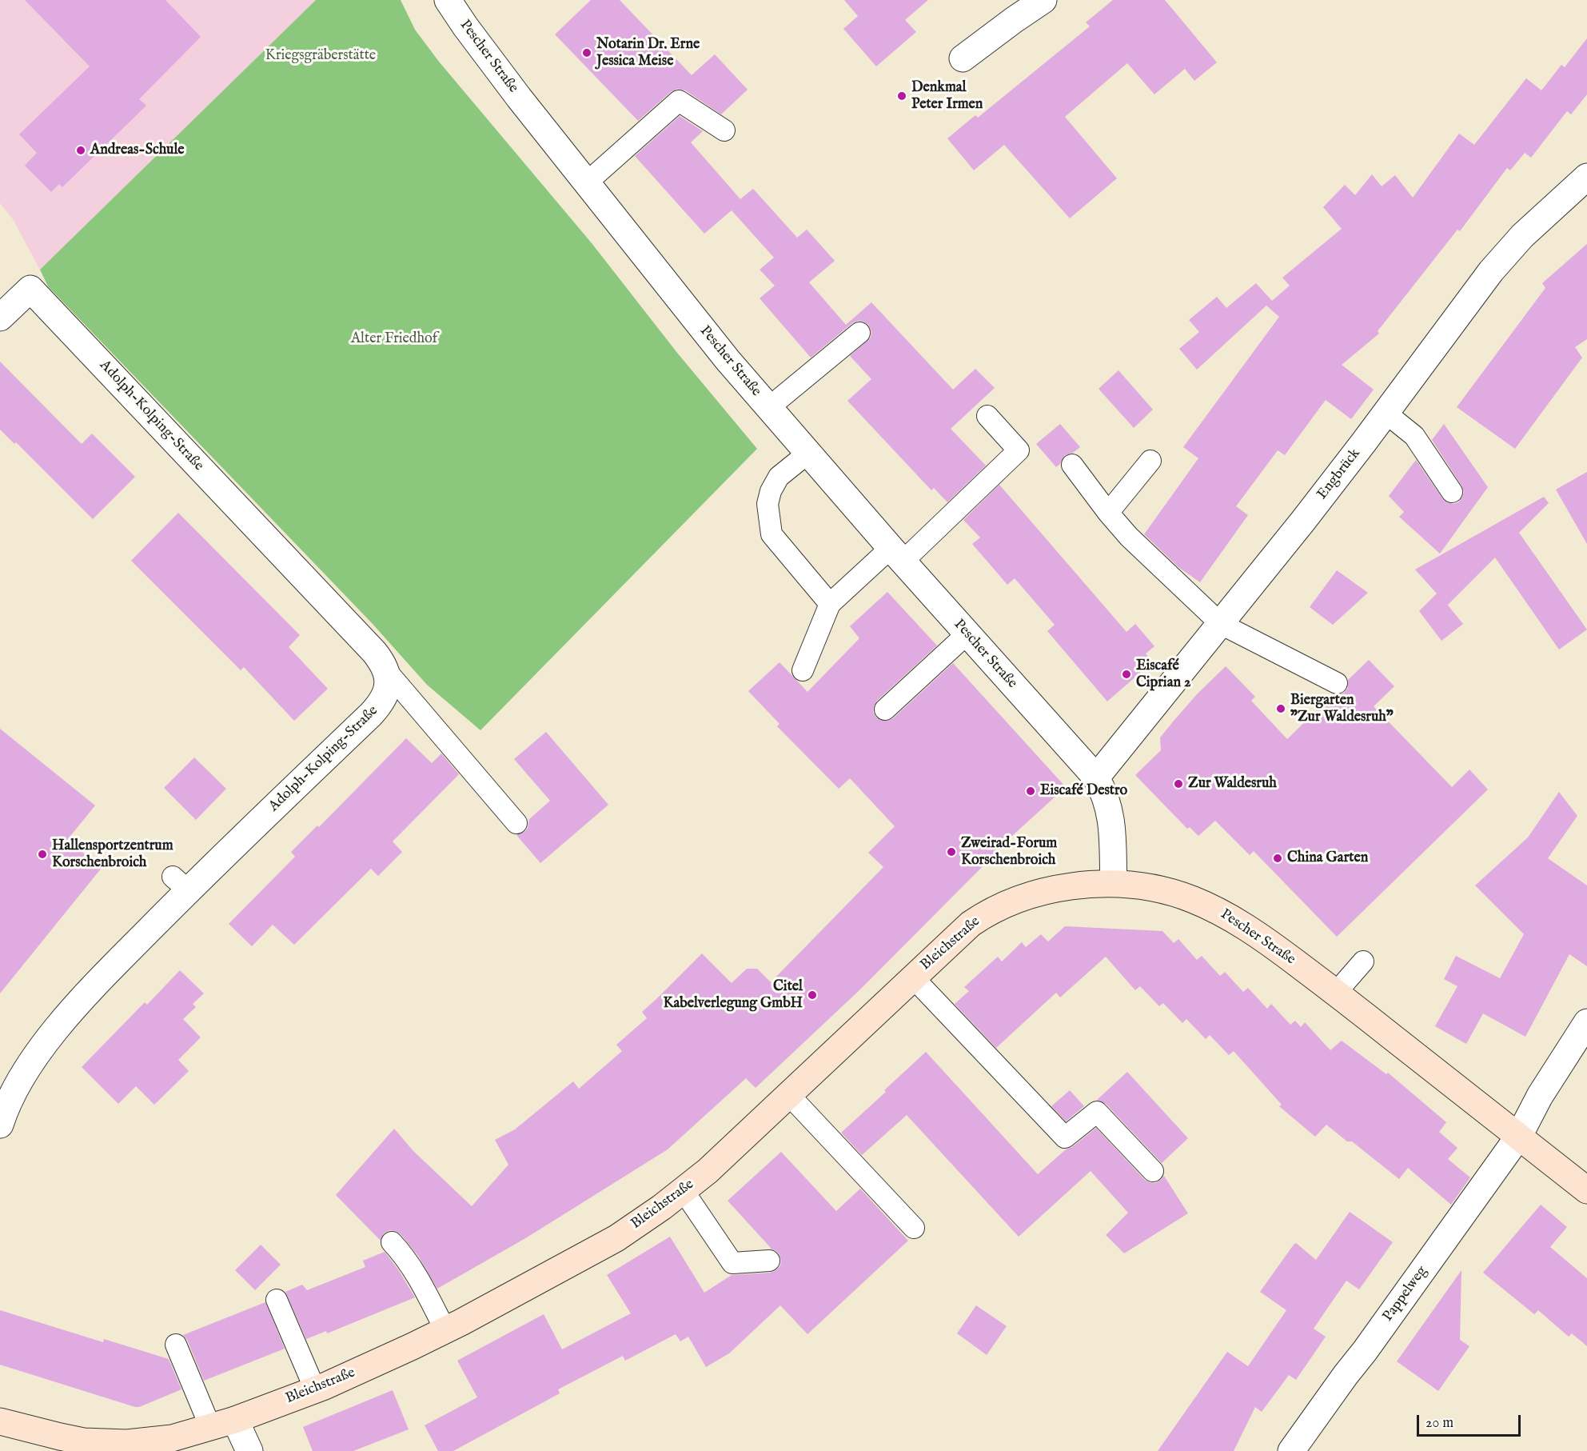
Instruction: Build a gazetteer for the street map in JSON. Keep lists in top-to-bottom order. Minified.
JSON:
{"streets":{"main road":["Pescher Straße","Bleichstraße"],"street":["Adolph-Kolping-Straße","Engbrück","Pappelweg"]},"crossings":[["Pescher Straße","Engbrück"],["Pescher Straße","Bleichstraße"],["Pescher Straße","Pappelweg"]],"parks":["Kriegsgräberstätte","Alter Friedhof"],"places":["Notarin Dr. Erne Jessica Meise","Denkmal Peter Irmen","Andreas-Schule","Eiscafé Ciprian 2","Biergarten \"Zur Waldesruh\"","Zur Waldesruh","Eiscafé Destro","Zweirad-Forum Korschenbroich","Hallensportzentrum Korschenbroich","China Garten","Citel Kabelverlegung GmbH"],"scale_bar":"20 m"}
